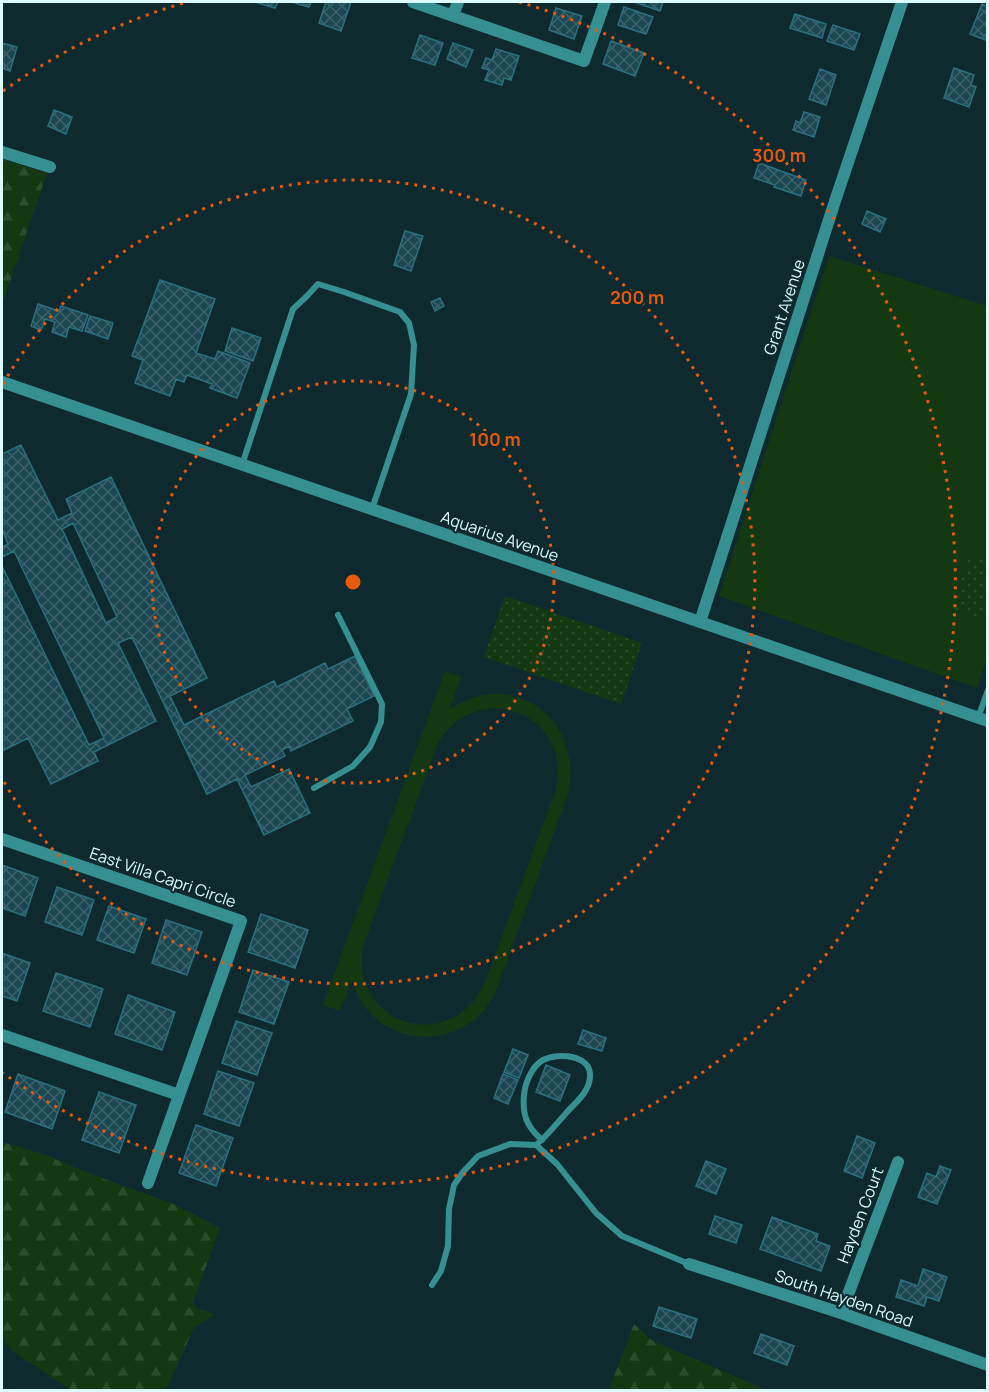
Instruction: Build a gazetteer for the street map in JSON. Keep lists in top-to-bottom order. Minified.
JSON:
{"streets":{"street":["Grant Avenue","Aquarius Avenue","East Villa Capri Circle","Hayden Court","South Hayden Road"]},"crossings":[["Grant Avenue","Aquarius Avenue"],["Hayden Court","South Hayden Road"]],"rings":["300 m","200 m","100 m"]}
